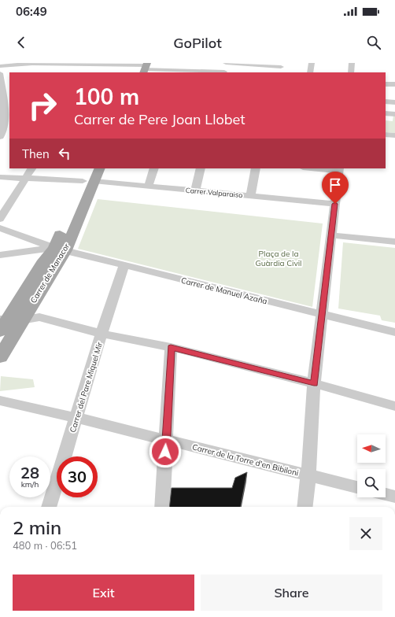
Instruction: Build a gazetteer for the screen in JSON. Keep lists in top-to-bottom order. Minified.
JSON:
{"streets":{"main road":["Carrer de Manacor"],"street":["Carrer Valparaiso","Carrer de Manuel Azaña","Carrer del Pare Miquel Mir","Carrer de la Torre d'en Bibiloni"]},"crossings":[["Carrer Valparaiso","Carrer de Manacor"],["Carrer de Manacor","Carrer de Manuel Azaña"],["Carrer de Manuel Azaña","Carrer del Pare Miquel Mir"],["Carrer del Pare Miquel Mir","Carrer de la Torre d'en Bibiloni"]],"parks":["Plaça de la Guàrdia Civil"],"north":"left","page":{"status":"06:49","header":"GoPilot","turn":["100 m","Carrer de Pere Joan Llobet"],"then":"Then","speed":"28 km/h","limit":"30","heading":["2 min","480 m · 06:51"],"buttons":["Exit","Share"]}}
